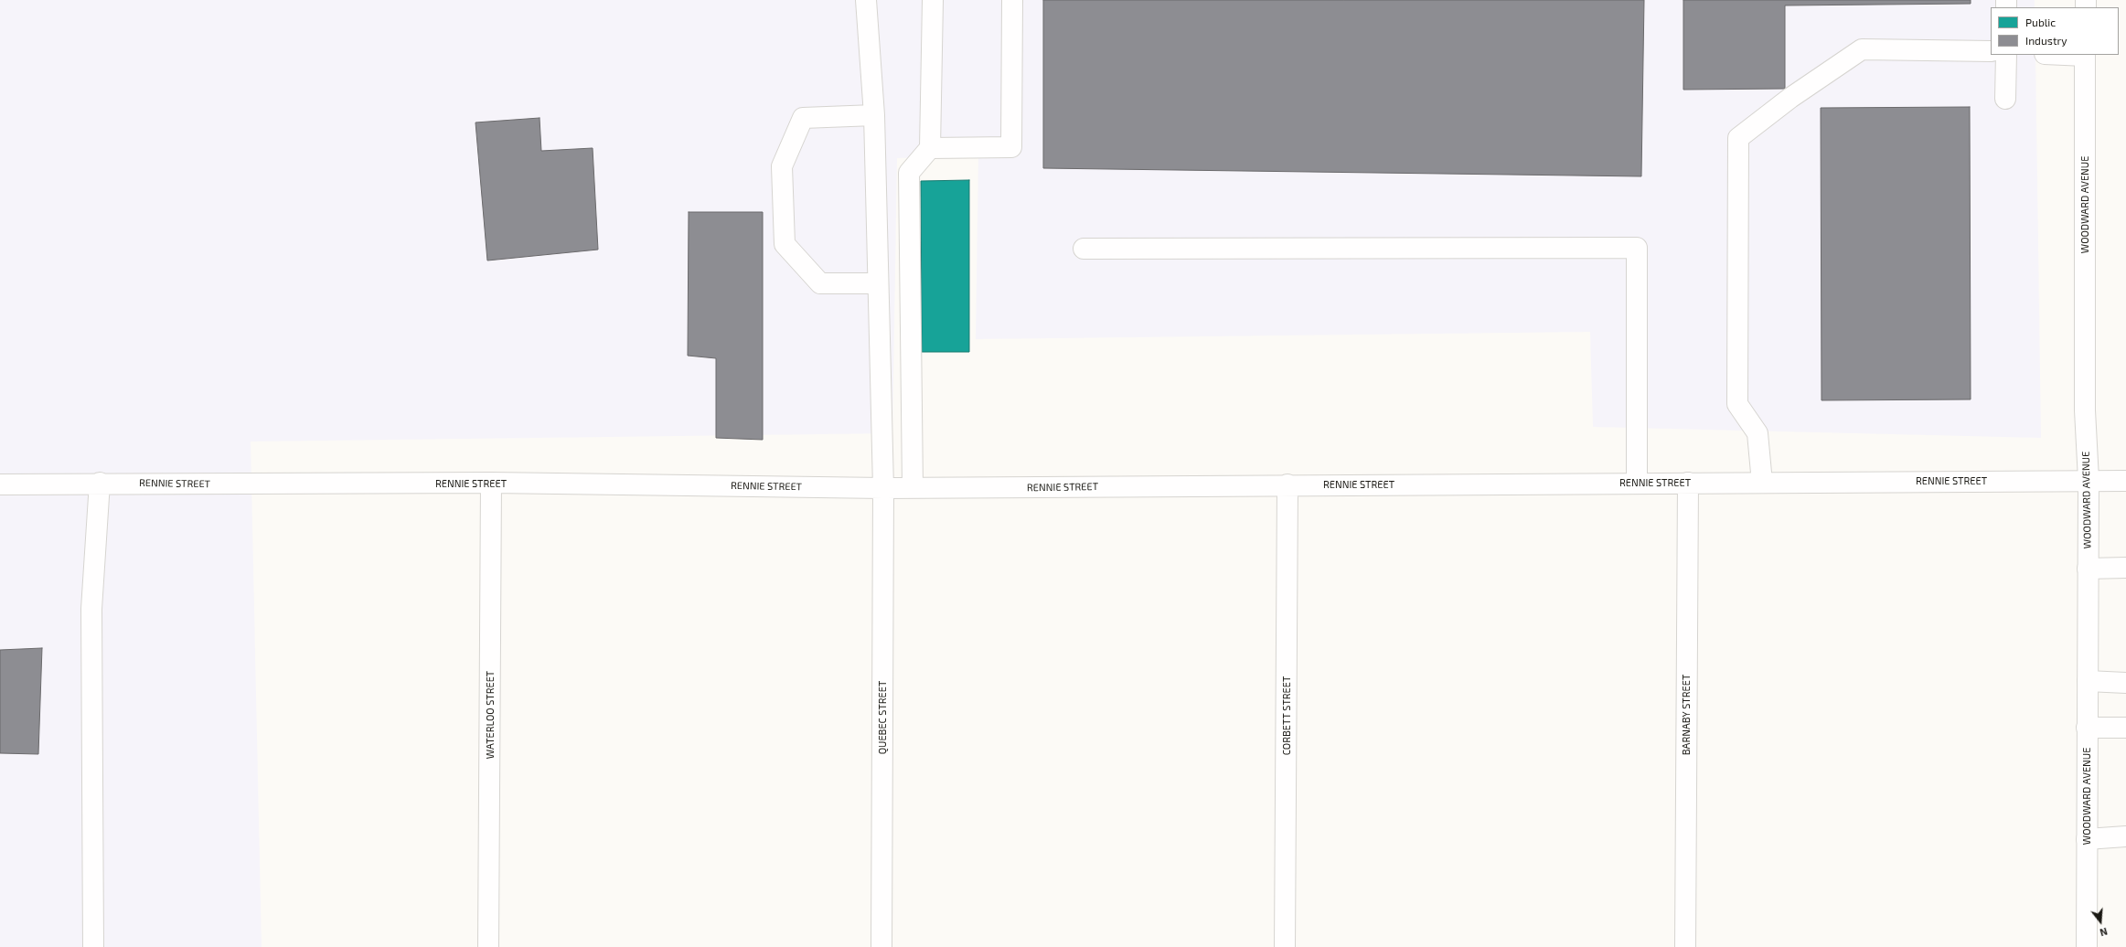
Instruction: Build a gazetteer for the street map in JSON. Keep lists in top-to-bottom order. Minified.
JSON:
{"streets":{"street":["WOODWARD AVENUE","RENNIE STREET","WATERLOO STREET","BARNABY STREET","CORBETT STREET","QUEBEC STREET"]},"crossings":[["WOODWARD AVENUE","RENNIE STREET"],["RENNIE STREET","WATERLOO STREET"],["RENNIE STREET","BARNABY STREET"],["RENNIE STREET","CORBETT STREET"],["RENNIE STREET","QUEBEC STREET"]],"legend":["Public","Industry"],"north":"bottom"}
